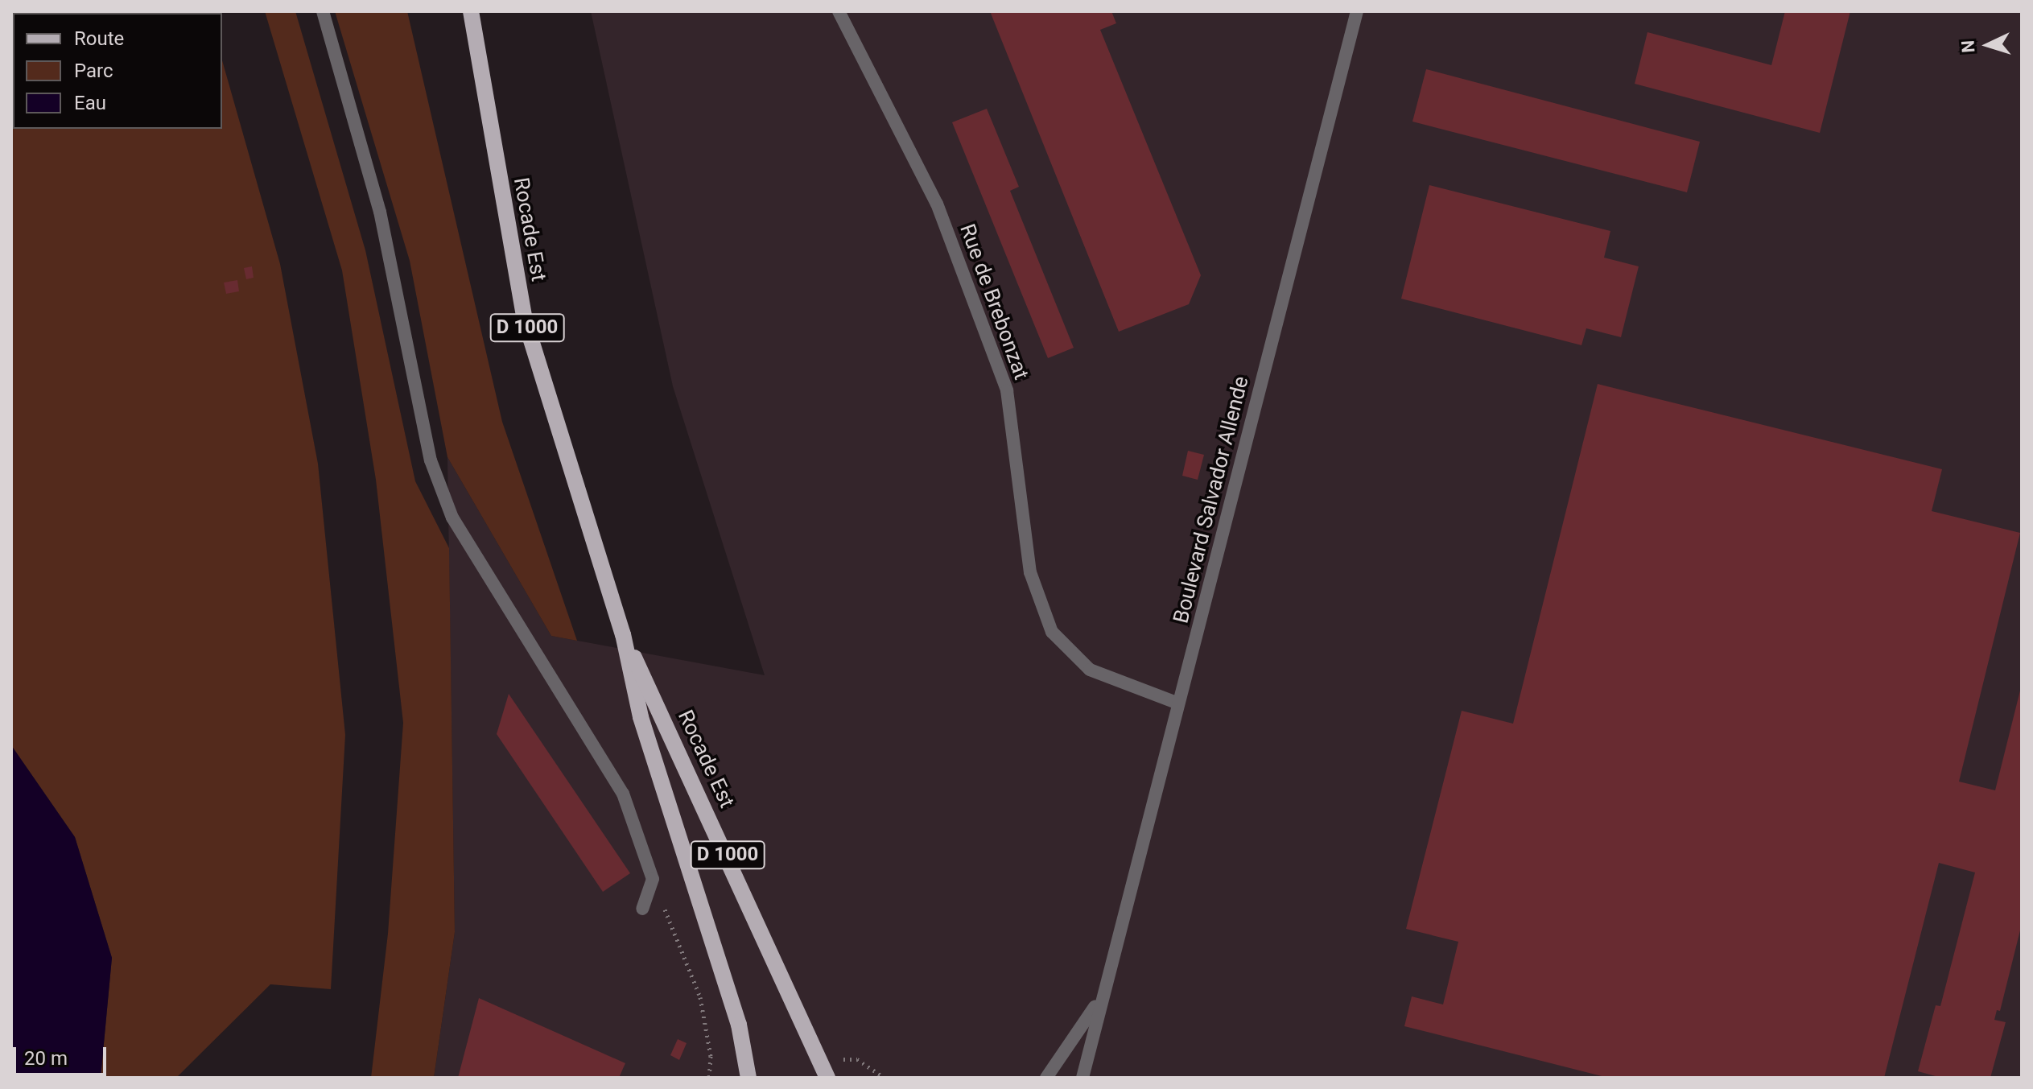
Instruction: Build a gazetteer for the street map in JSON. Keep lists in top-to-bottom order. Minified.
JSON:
{"streets":{"main road":["Rocade Est","D 1000"],"street":["Rue de Brebonzat","Boulevard Salvador Allende"]},"crossings":[["Rue de Brebonzat","Boulevard Salvador Allende"]],"legend":["Route","Parc","Eau"],"scale_bar":"20 m","north":"left"}
